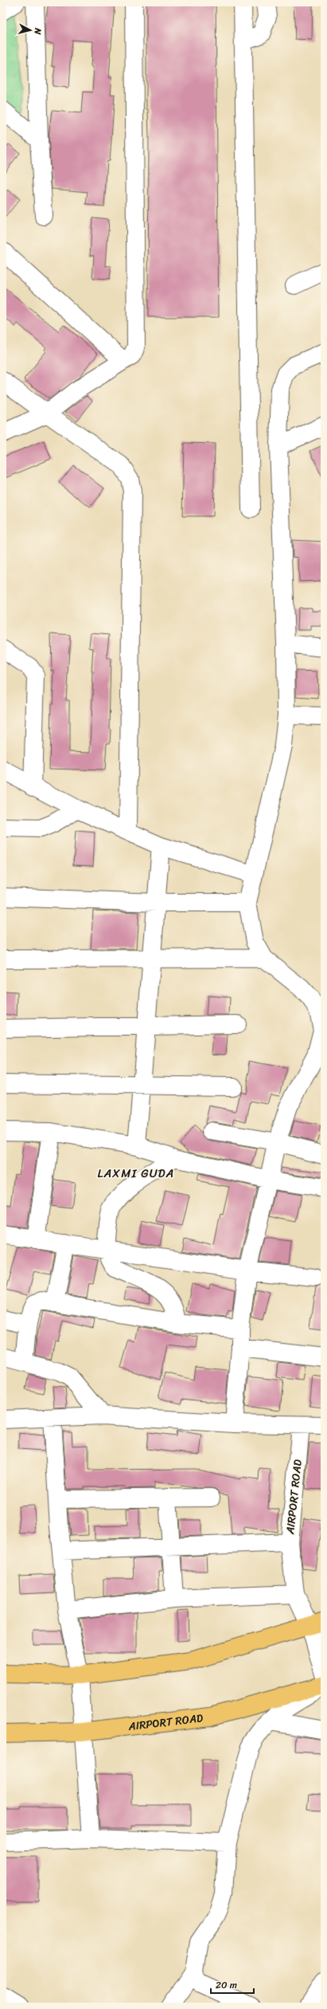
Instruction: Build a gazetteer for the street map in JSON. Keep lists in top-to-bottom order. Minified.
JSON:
{"streets":{"main road":["AIRPORT ROAD"]},"districts":["LAXMI GUDA"],"scale_bar":"20 m","north":"right"}
